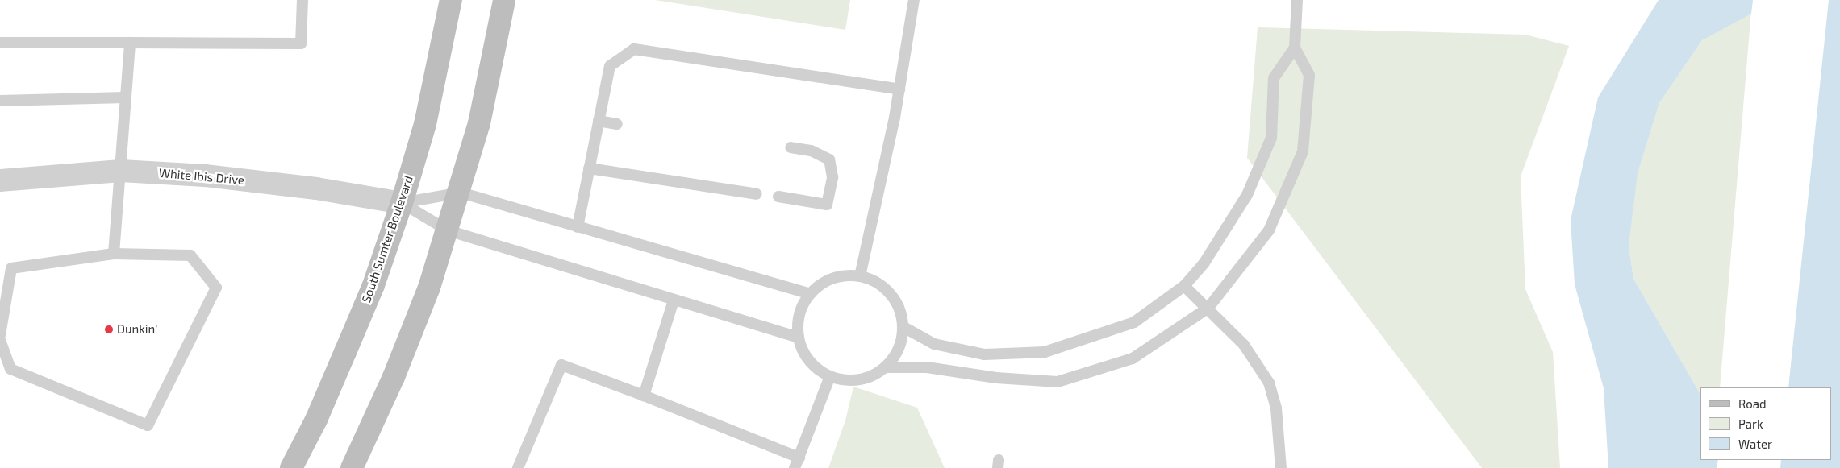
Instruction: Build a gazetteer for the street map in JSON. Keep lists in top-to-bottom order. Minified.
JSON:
{"streets":{"main road":["South Sumter Boulevard"],"street":["White Ibis Drive"]},"crossings":[["White Ibis Drive","South Sumter Boulevard"]],"places":["Dunkin'"],"legend":["Road","Park","Water"]}
